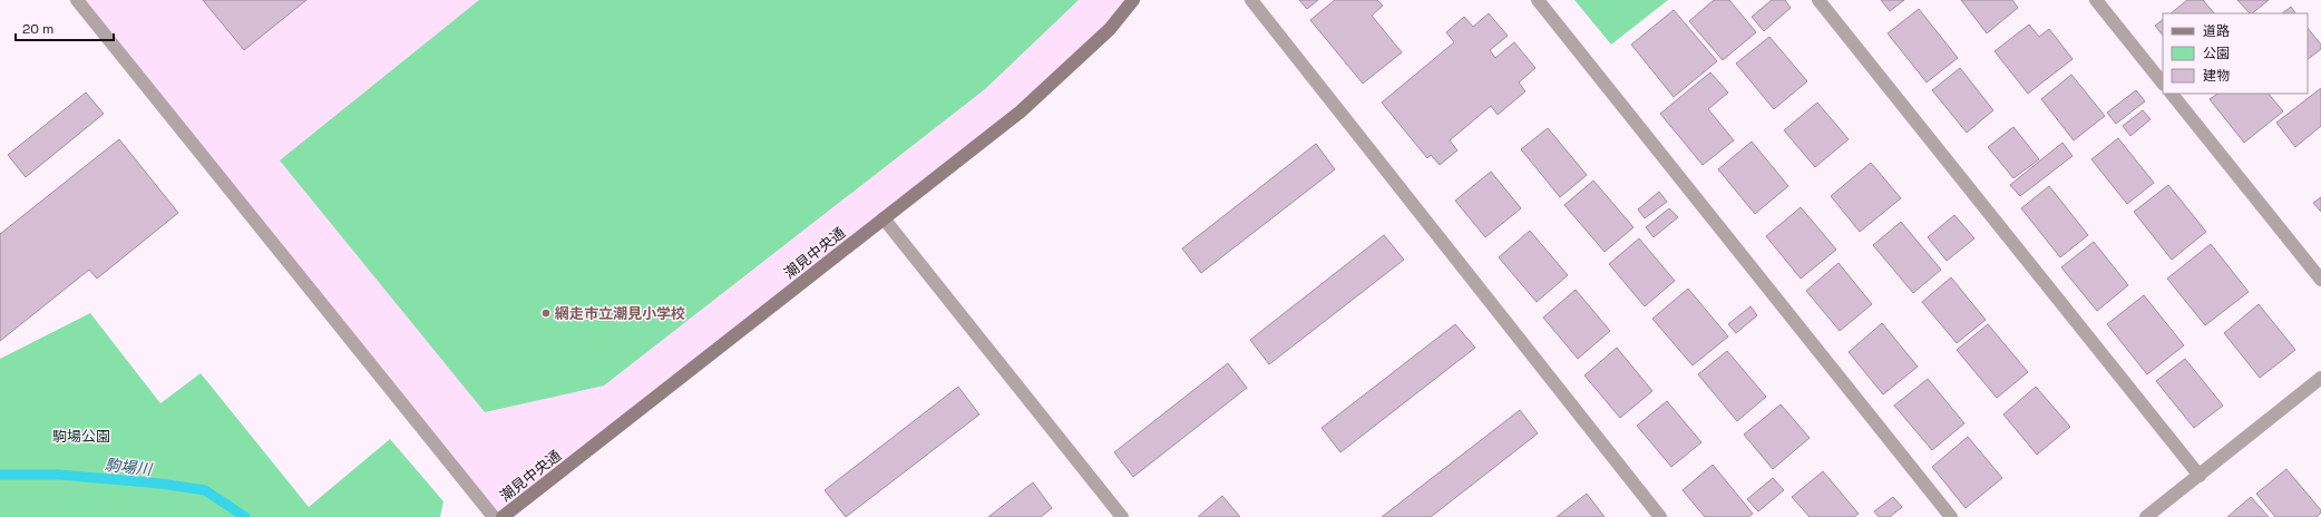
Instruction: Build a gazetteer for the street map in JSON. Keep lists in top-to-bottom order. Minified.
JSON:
{"streets":{"street":["潮見中央通"]},"water":["駒場川"],"parks":["駒場公園"],"places":["網走市立潮見小学校"],"legend":["道路","公園","建物"],"scale_bar":"20 m"}
